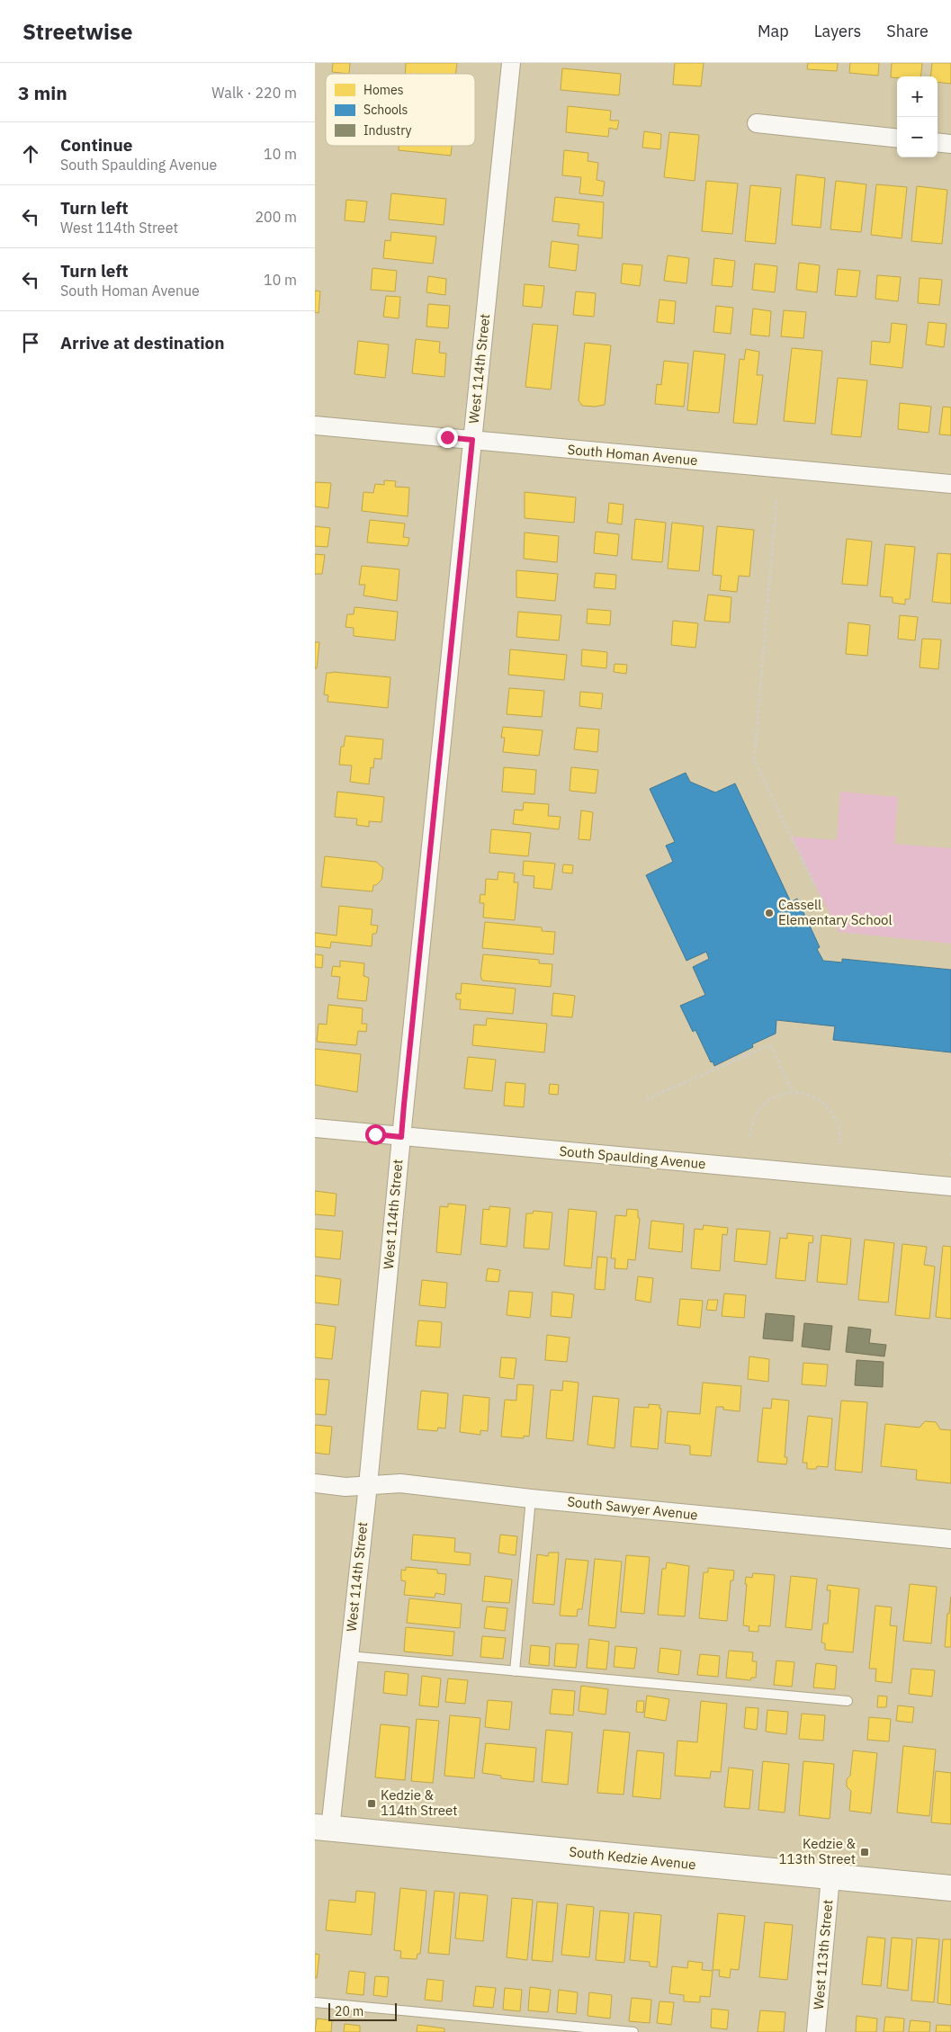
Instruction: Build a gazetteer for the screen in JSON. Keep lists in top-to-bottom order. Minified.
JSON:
{"streets":{"main road":["South Kedzie Avenue"],"street":["West 114th Street","South Homan Avenue","South Spaulding Avenue","South Sawyer Avenue","West 113th Street"]},"crossings":[["West 114th Street","South Homan Avenue"],["West 114th Street","South Spaulding Avenue"],["West 114th Street","South Sawyer Avenue"],["West 114th Street","South Kedzie Avenue"],["South Kedzie Avenue","West 113th Street"]],"places":{"other":["Cassell Elementary School"],"transit":["Kedzie & 114th Street","Kedzie & 113th Street"]},"legend":["Homes","Schools","Industry"],"scale_bar":"20 m","page":{"header":"Streetwise","nav":["Map","Layers","Share"],"heading":["3 min","Walk · 220 m"],"map_buttons":["+","−"],"list":[["Continue","South Spaulding Avenue","10 m"],["Turn left","West 114th Street","200 m"],["Turn left","South Homan Avenue","10 m"],"Arrive at destination"],"scale":"20 m"}}
